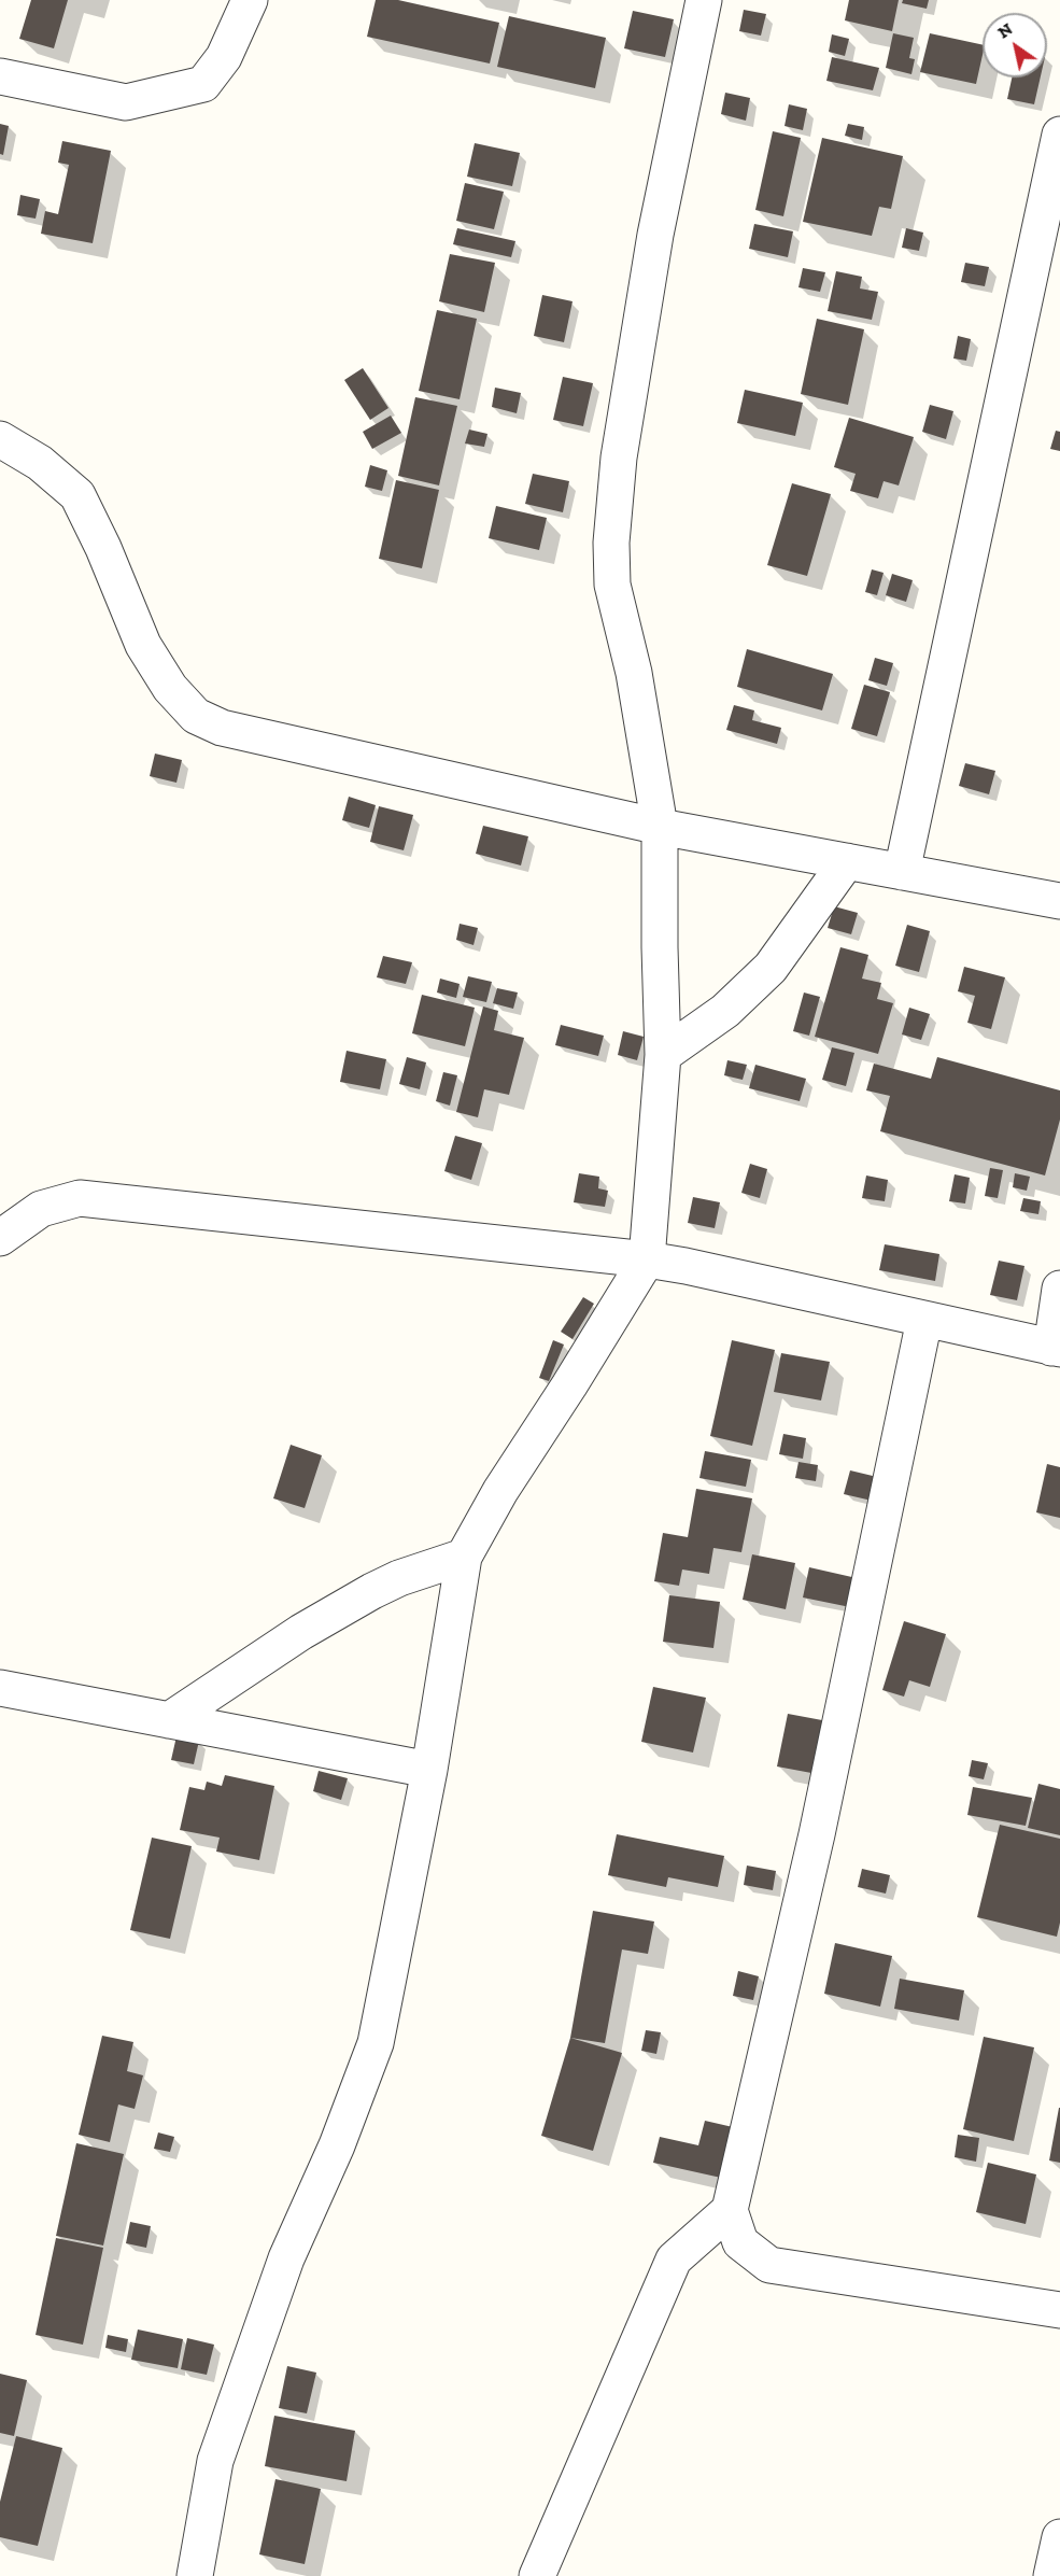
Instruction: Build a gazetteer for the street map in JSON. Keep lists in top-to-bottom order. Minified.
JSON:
{"north":"top left"}
